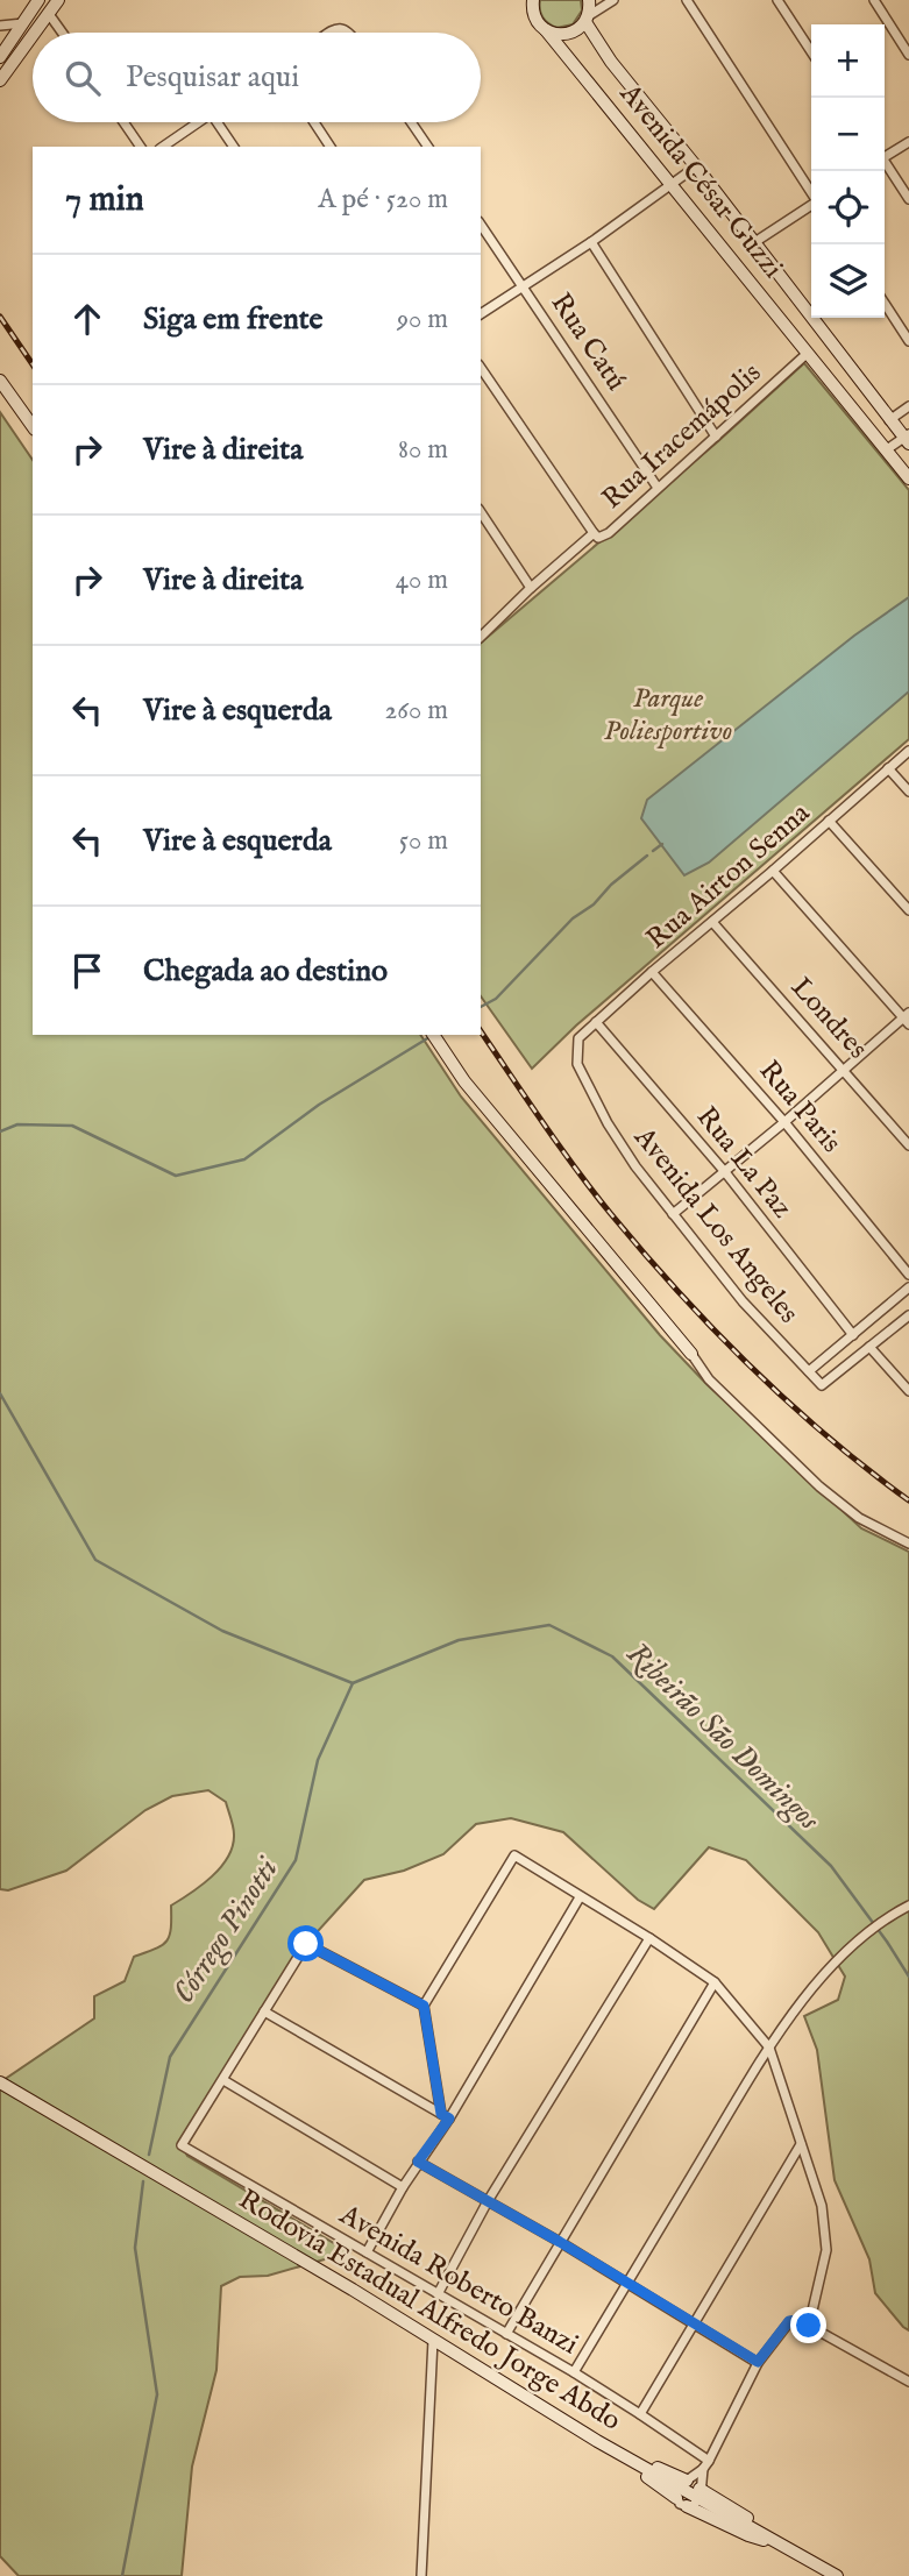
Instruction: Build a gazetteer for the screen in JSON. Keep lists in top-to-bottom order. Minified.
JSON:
{"streets":{"street":["Avenida César Guzzi","Rua Catú","Rua Iracemápolis","Rua Airton Senna","Londres","Rua Paris","Rua La Paz","Avenida Los Angeles","Avenida Roberto Banzi","Rodovia Estadual Alfredo Jorge Abdo"]},"crossings":[["Avenida César Guzzi","Rua Iracemápolis"],["Rua Catú","Rua Iracemápolis"],["Rua Airton Senna","Londres"],["Rua Airton Senna","Rua Paris"],["Rua Airton Senna","Rua La Paz"],["Rua Airton Senna","Avenida Los Angeles"]],"water":["Ribeirão São Domingos","Córrego Pinotti"],"parks":["Parque Poliesportivo"],"page":{"map_buttons":["+","−"],"search":"Pesquisar aqui","heading":["7 min","A pé · 520 m"],"list":[["Siga em frente","90 m"],["Vire à direita","80 m"],["Vire à direita","40 m"],["Vire à esquerda","260 m"],["Vire à esquerda","50 m"],"Chegada ao destino"]}}
